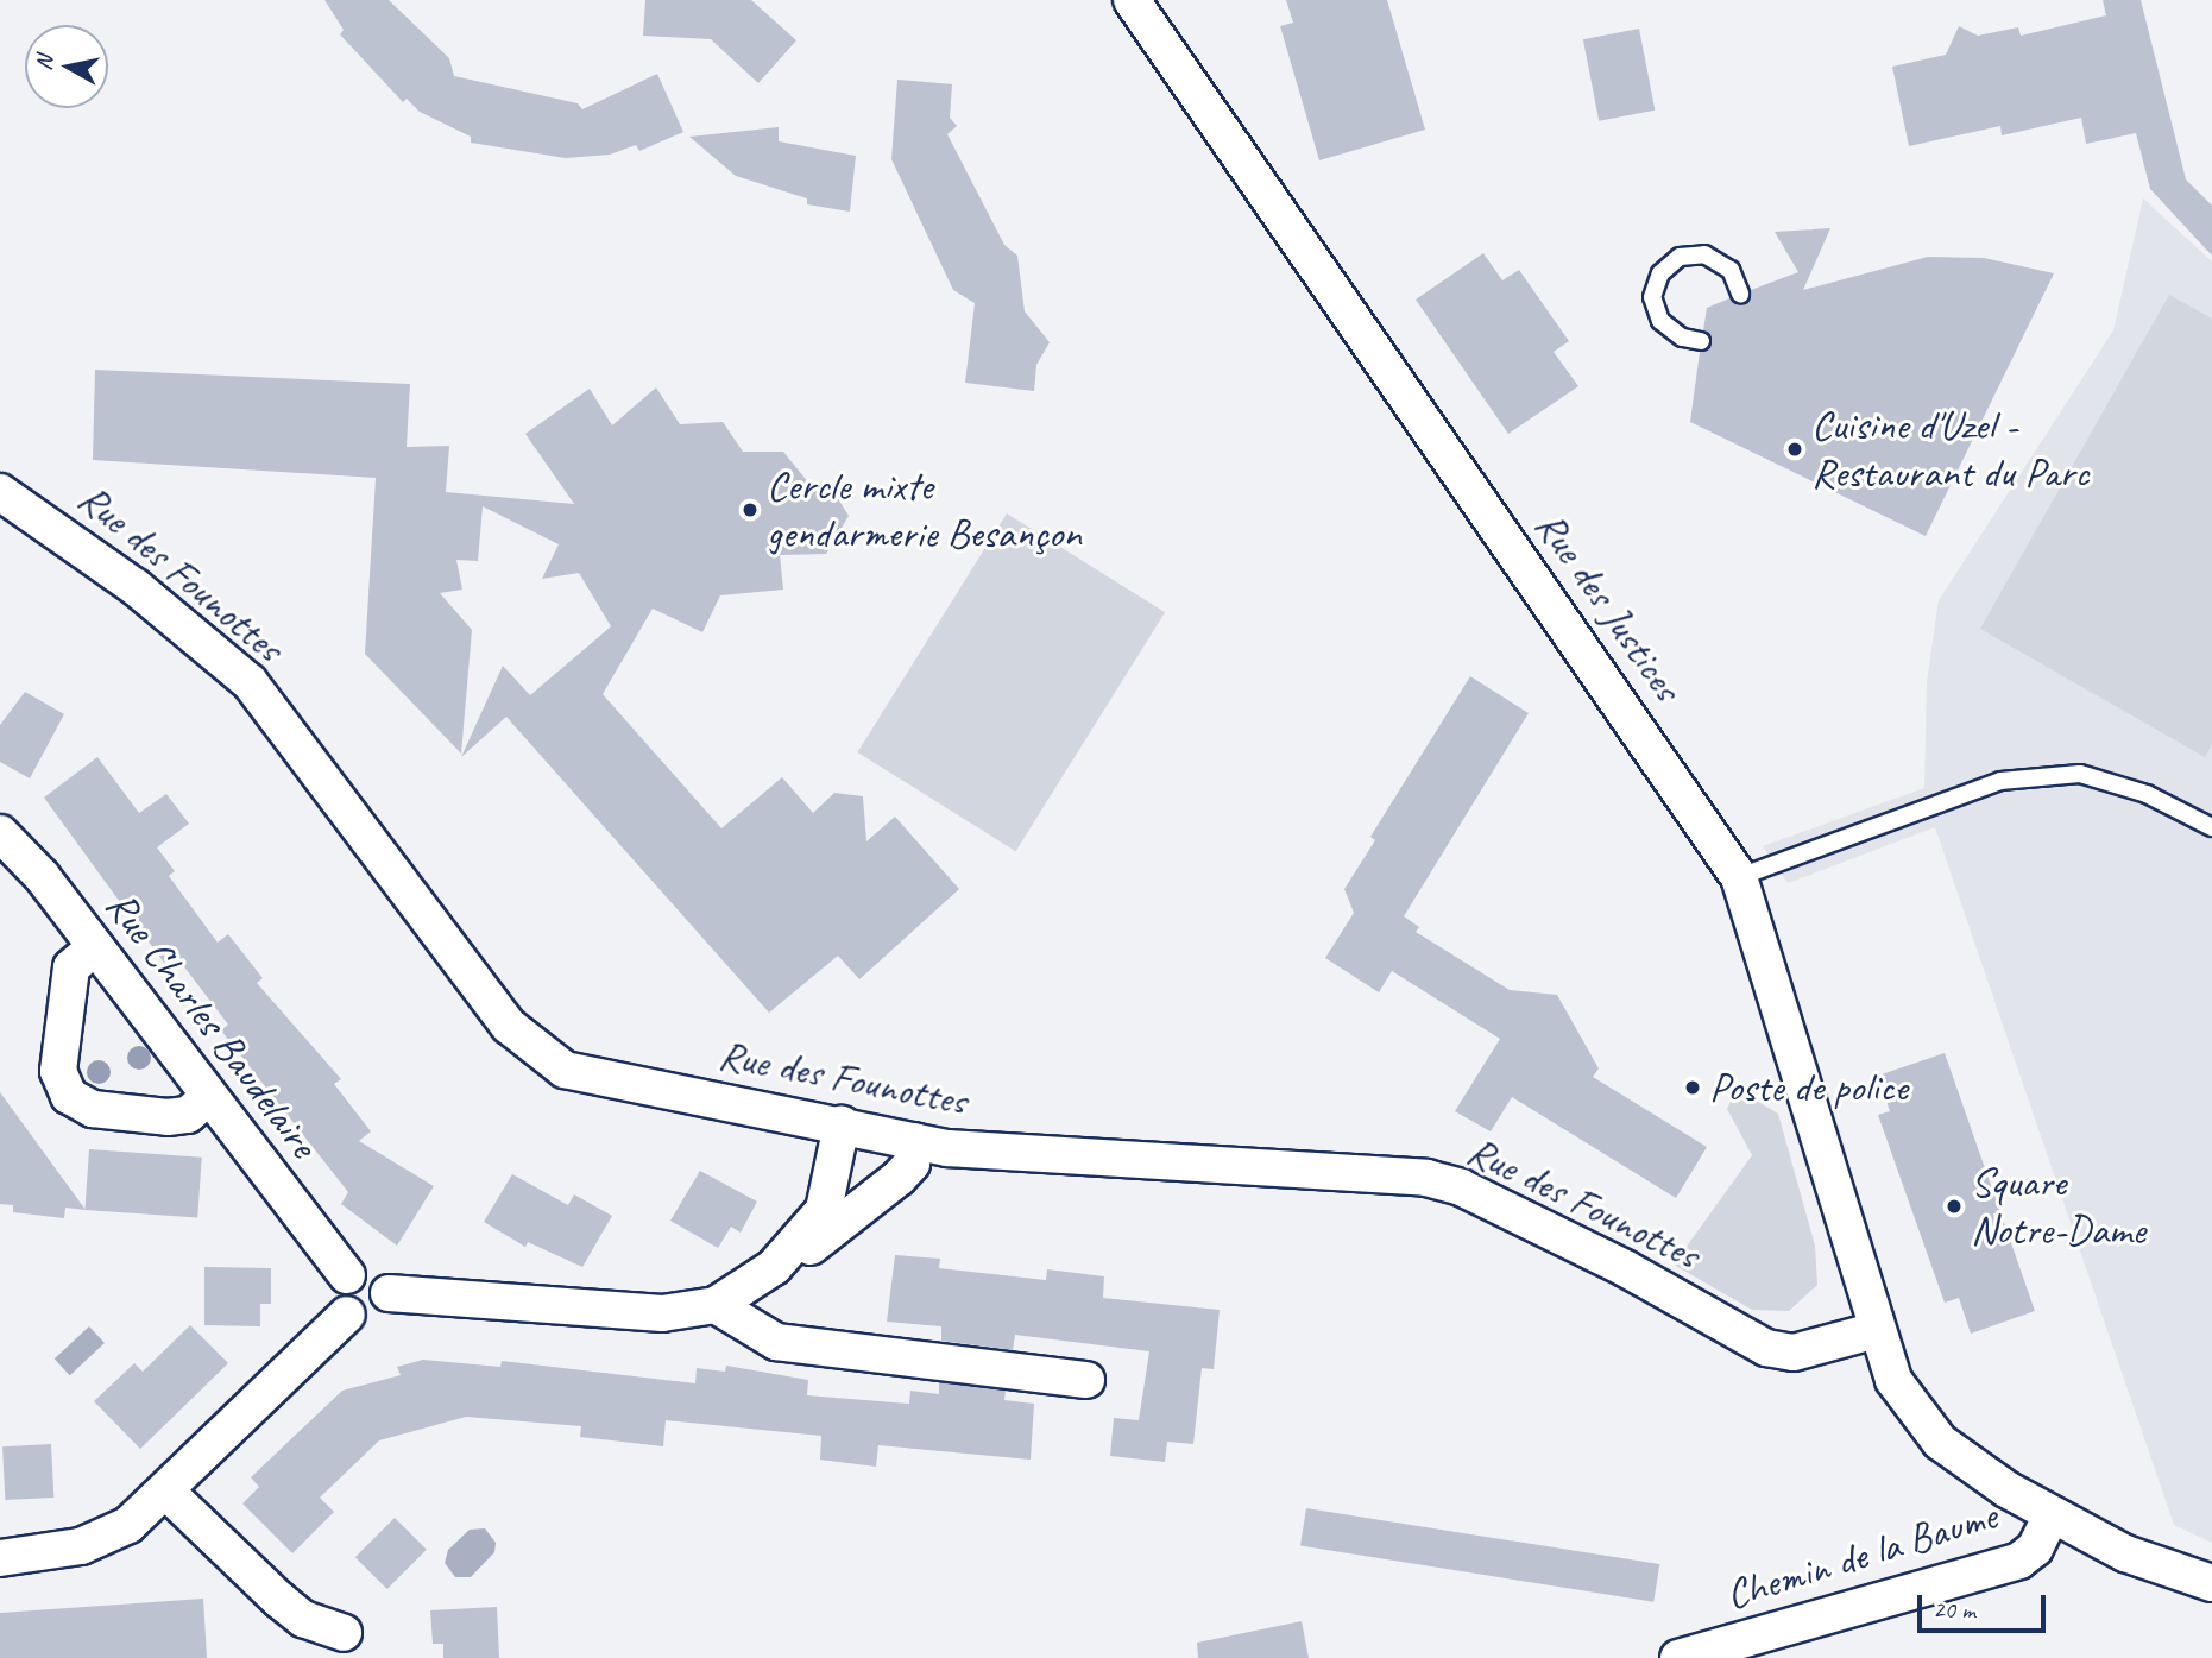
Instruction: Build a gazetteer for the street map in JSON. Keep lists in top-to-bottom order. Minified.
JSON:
{"streets":{"street":["Rue des Founottes","Rue des Justices","Rue Charles Baudelaire","Chemin de la Baume"]},"crossings":[["Rue des Founottes","Rue des Justices"],["Rue des Founottes","Chemin de la Baume"],["Rue des Justices","Chemin de la Baume"]],"places":["Cuisine d'Uzel - Restaurant du Parc","Cercle mixte gendarmerie Besançon","Poste de police","Square Notre-Dame"],"scale_bar":"20 m","north":"left"}
